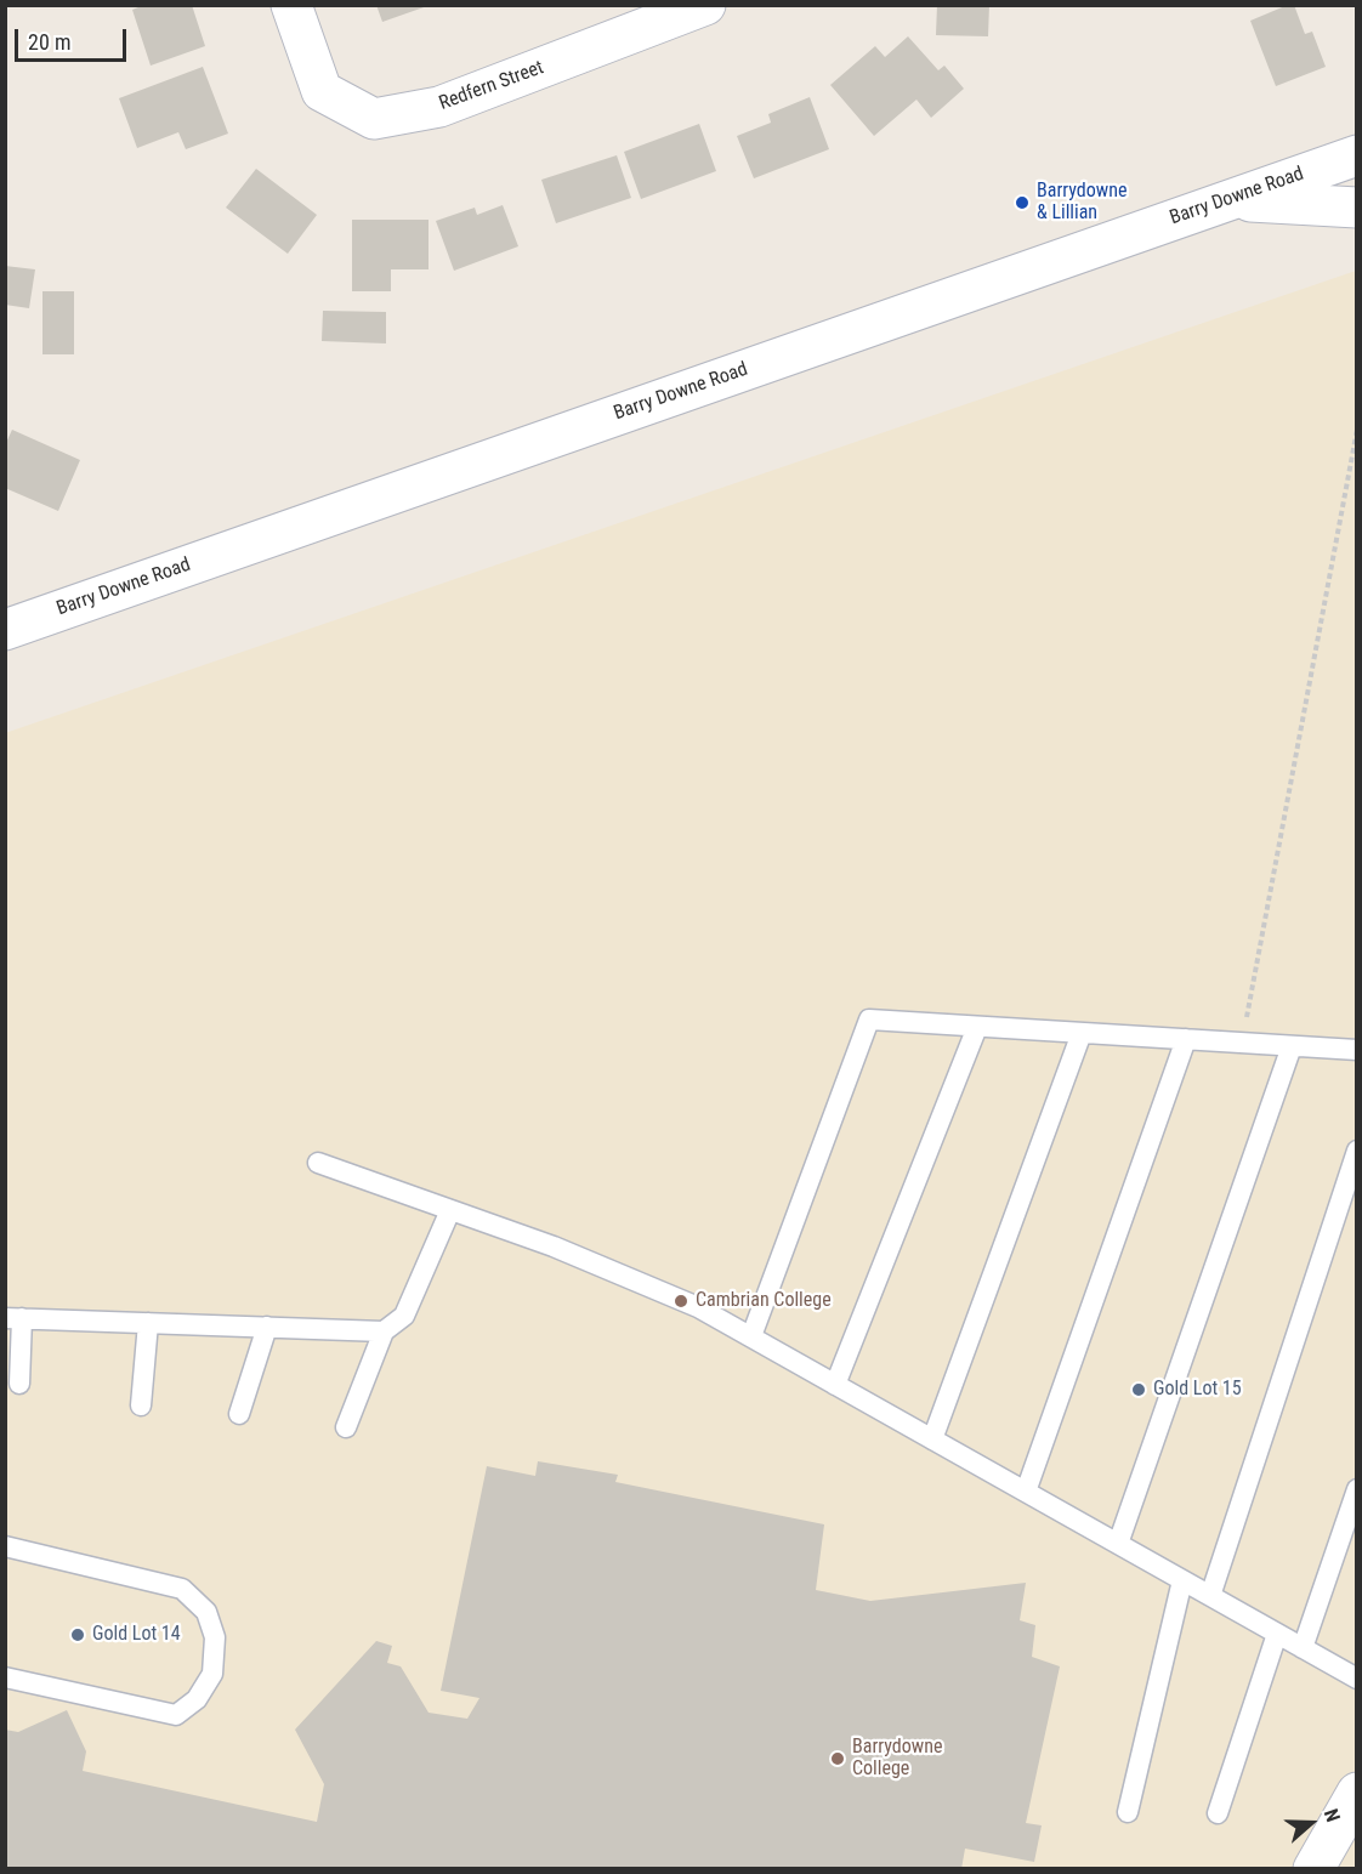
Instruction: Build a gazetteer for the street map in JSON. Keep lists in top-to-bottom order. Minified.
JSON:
{"streets":{"main road":["Redfern Street","Barry Downe Road"]},"places":["Barrydowne & Lillian","Cambrian College","Gold Lot 15","Gold Lot 14","Barrydowne College"],"scale_bar":"20 m","north":"right"}
